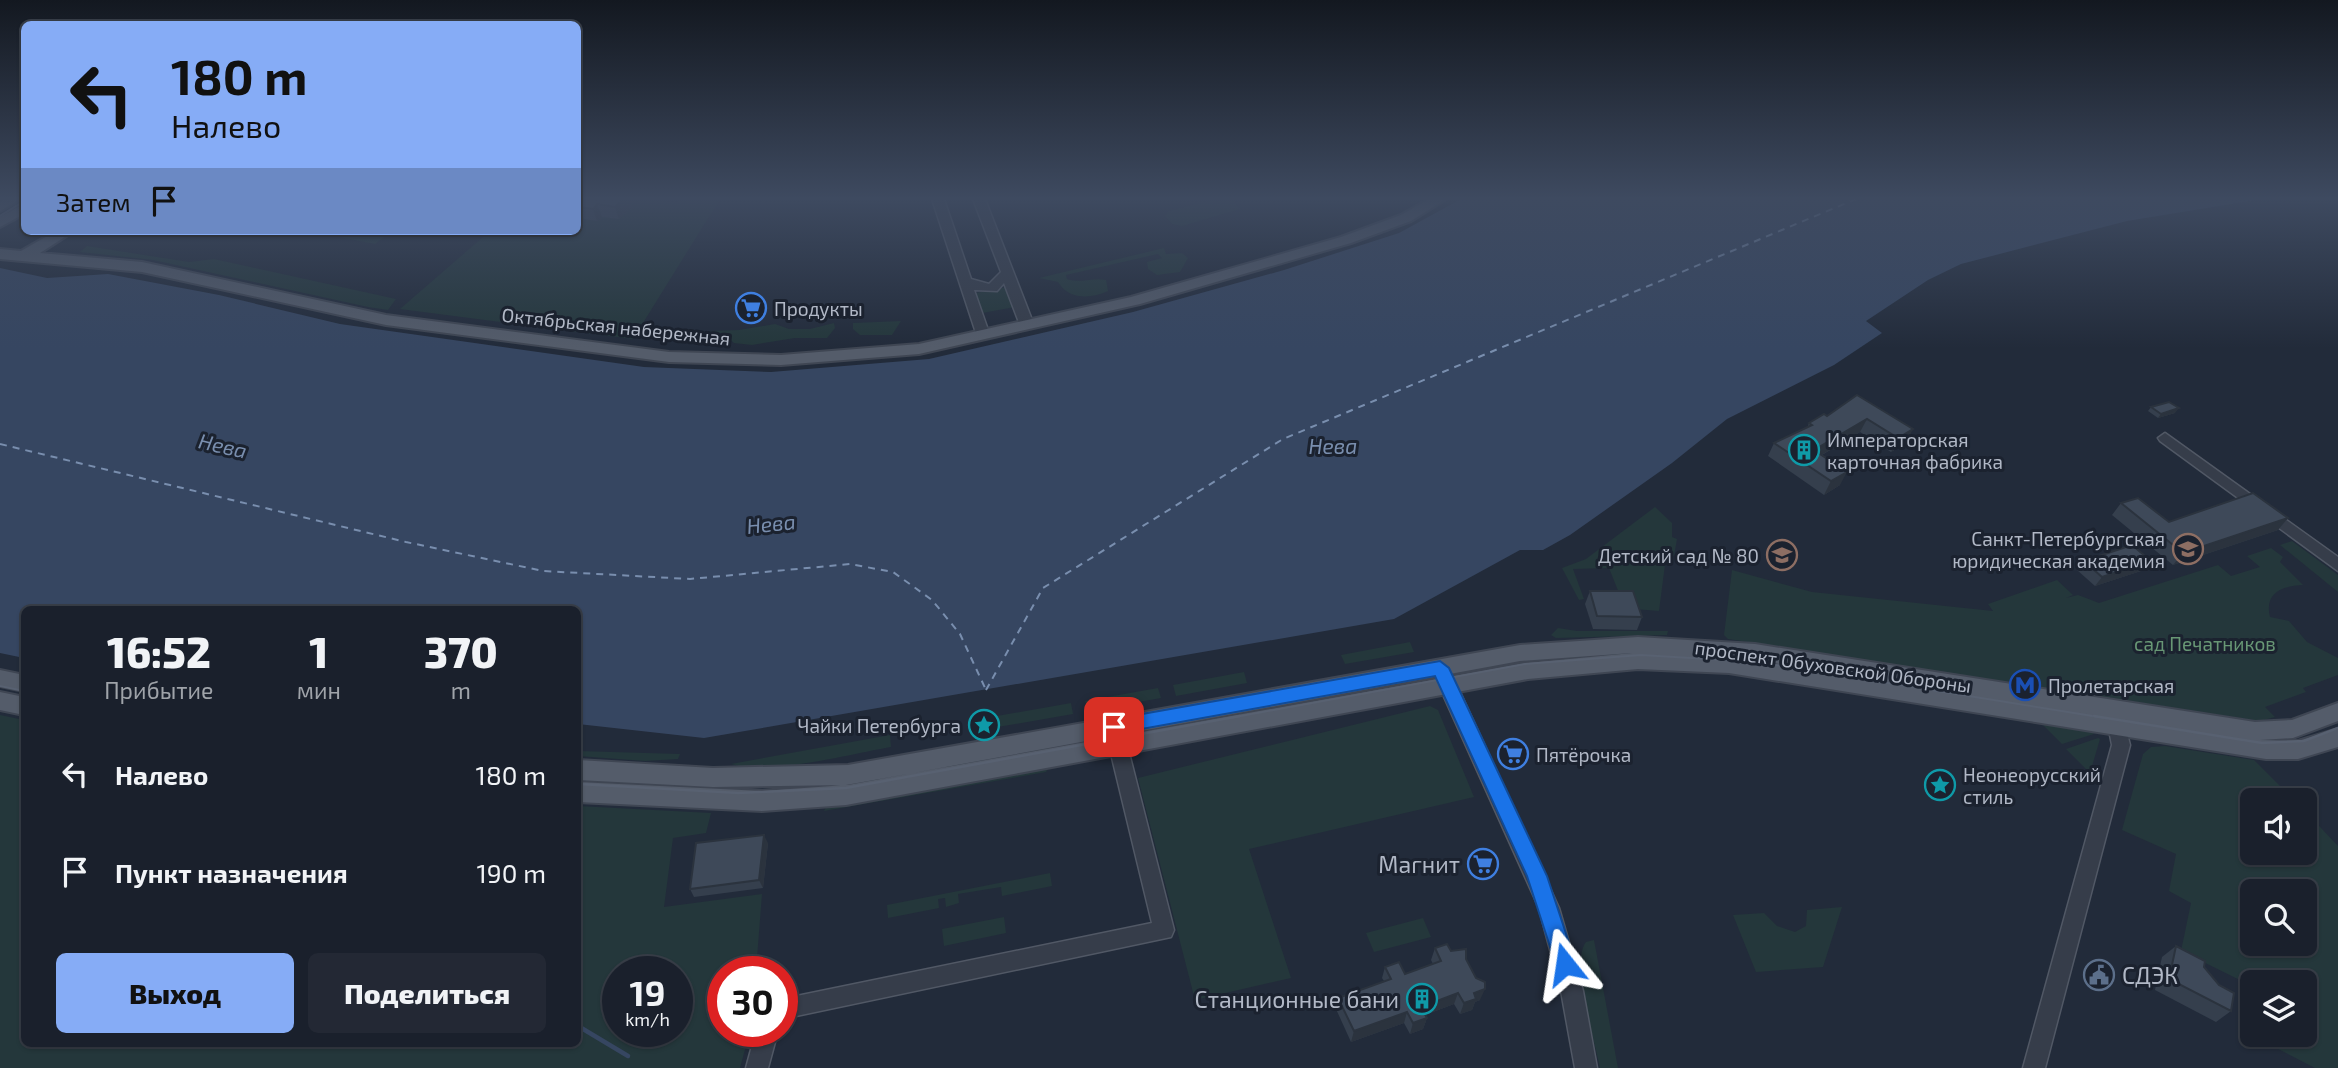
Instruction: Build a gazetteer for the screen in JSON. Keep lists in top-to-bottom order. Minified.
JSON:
{"streets":{"main road":["Октябрьская набережная","проспект Обуховской Обороны"]},"water":["Нева"],"parks":["сад Печатников"],"places":{"supermarket":["Продукты","Пятёрочка","Магнит"],"building":["Императорская карточная фабрика","Станционные бани"],"school or university":["Санкт-Петербургская юридическая академия","Детский сад № 80"],"metro station":["Пролетарская"],"place":["Чайки Петербурга","Неонеорусский стиль"],"public building":["СДЭК"]},"page":{"turn":["180 m","Налево"],"then":"Затем","eta":["16:52","Прибытие","1","мин","370","m"],"list":[{"name":"Налево","value":"180 m"},{"name":"Пункт назначения","value":"190 m"}],"buttons":["Выход","Поделиться"],"speed":"19 km/h","limit":"30"}}
